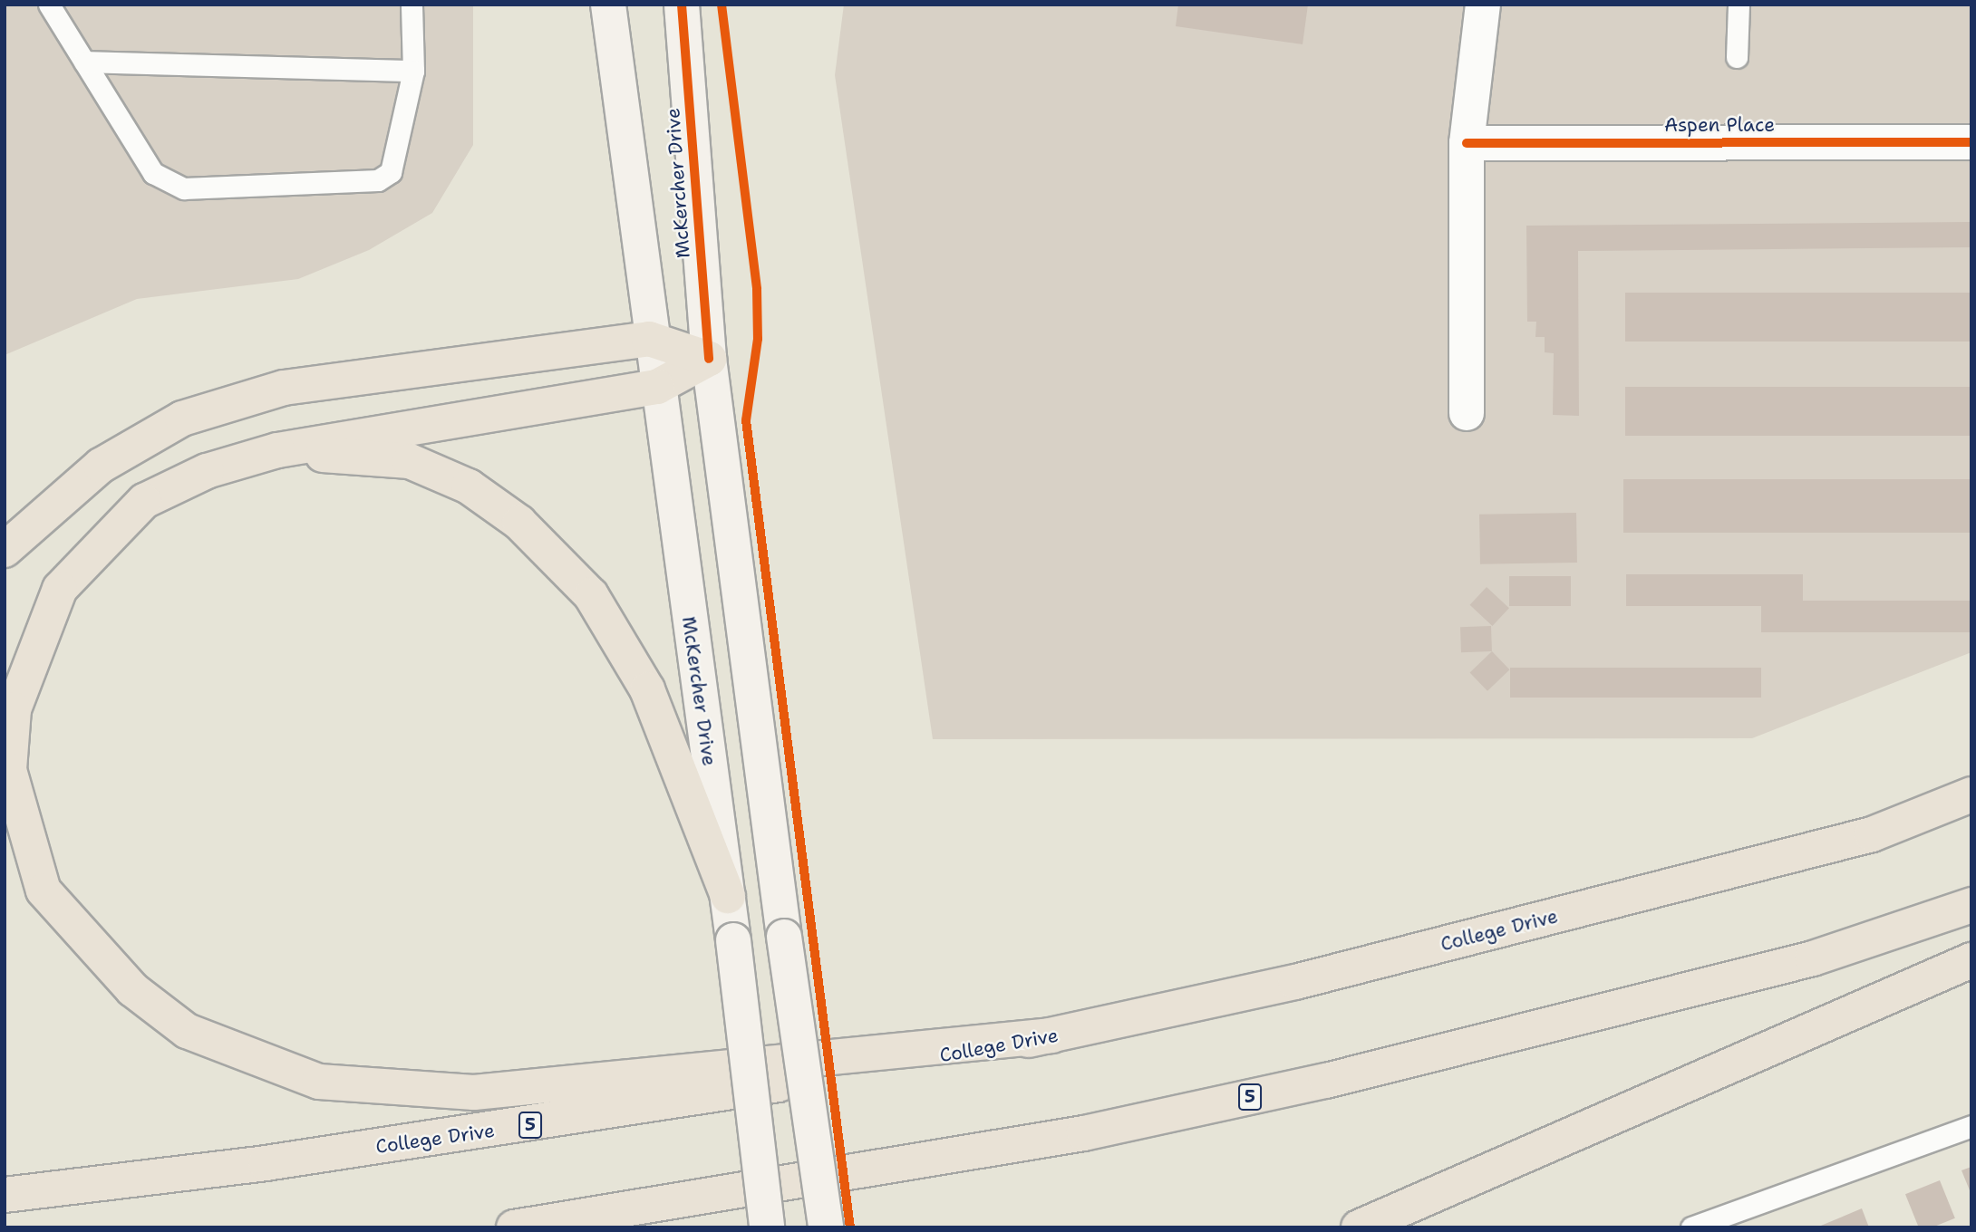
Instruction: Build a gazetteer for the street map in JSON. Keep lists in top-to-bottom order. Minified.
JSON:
{"streets":{"highway":["College Drive","5"],"main road":["McKercher Drive"],"street":["Aspen Place"]}}
